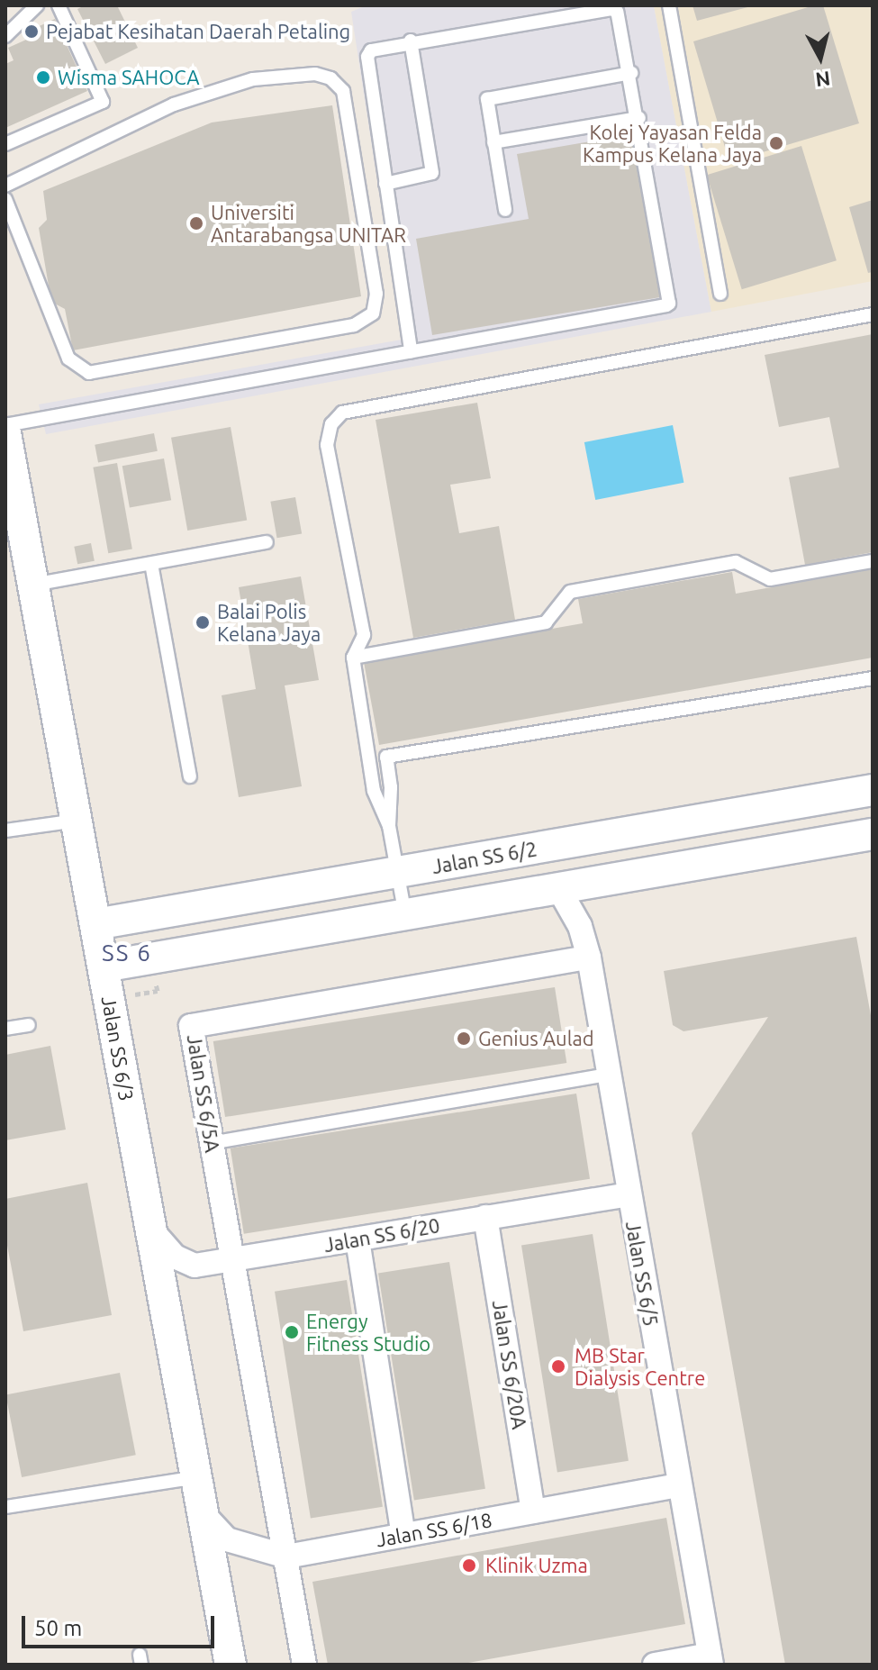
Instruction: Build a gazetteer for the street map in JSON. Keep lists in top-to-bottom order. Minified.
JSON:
{"streets":{"street":["Jalan SS 6/2","Jalan SS 6/3","Jalan SS 6/5A","Jalan SS 6/20","Jalan SS 6/5","Jalan SS 6/20A","Jalan SS 6/18"]},"crossings":[["Jalan SS 6/2","Jalan SS 6/3"],["Jalan SS 6/3","Jalan SS 6/20"],["Jalan SS 6/3","Jalan SS 6/18"],["Jalan SS 6/5A","Jalan SS 6/20"],["Jalan SS 6/5A","Jalan SS 6/5"],["Jalan SS 6/5A","Jalan SS 6/18"],["Jalan SS 6/20","Jalan SS 6/5"],["Jalan SS 6/20","Jalan SS 6/20A"],["Jalan SS 6/5","Jalan SS 6/18"],["Jalan SS 6/20A","Jalan SS 6/18"]],"districts":["SS 6"],"places":["Pejabat Kesihatan Daerah Petaling","Wisma SAHOCA","Kolej Yayasan Felda Kampus Kelana Jaya","Universiti Antarabangsa UNITAR","Balai Polis Kelana Jaya","Genius Aulad","Energy Fitness Studio","MB Star Dialysis Centre","Klinik Uzma"],"scale_bar":"50 m","north":"bottom"}
